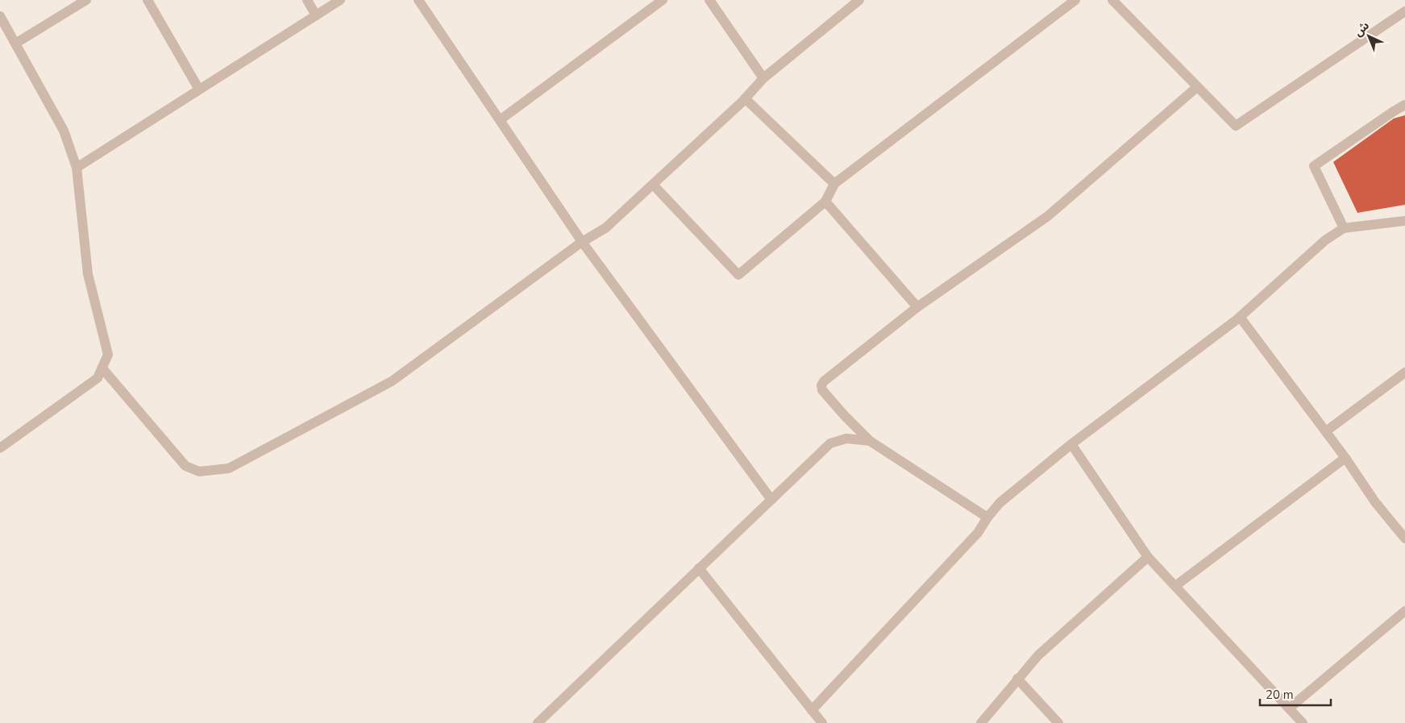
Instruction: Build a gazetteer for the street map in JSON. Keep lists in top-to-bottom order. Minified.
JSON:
{"scale_bar":"20 m","north":"top left"}
